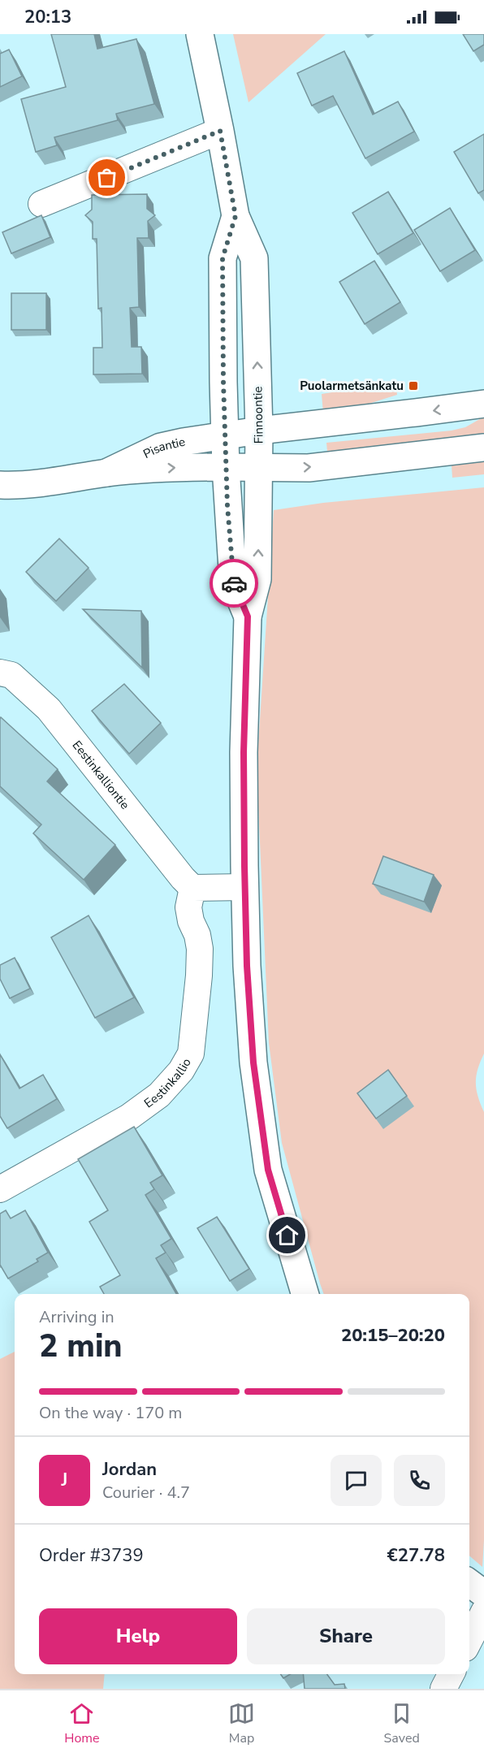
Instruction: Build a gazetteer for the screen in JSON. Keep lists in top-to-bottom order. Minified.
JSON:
{"streets":{"street":["Finnoontie","Pisantie","Eestinkalliontie","Eestinkallio"]},"crossings":[["Finnoontie","Pisantie"],["Eestinkalliontie","Eestinkallio"]],"places":{"transit":["Puolarmetsänkatu"]},"page":{"status":"20:13","heading":["2 min","Arriving in","20:15–20:20"],"panel":["Jordan","Courier · 4.7","Order #3739","€27.78"],"bar":"On the way · 170 m","round":"J","buttons":["Help","Share"],"tabs":["Home","Map","Saved"]}}
